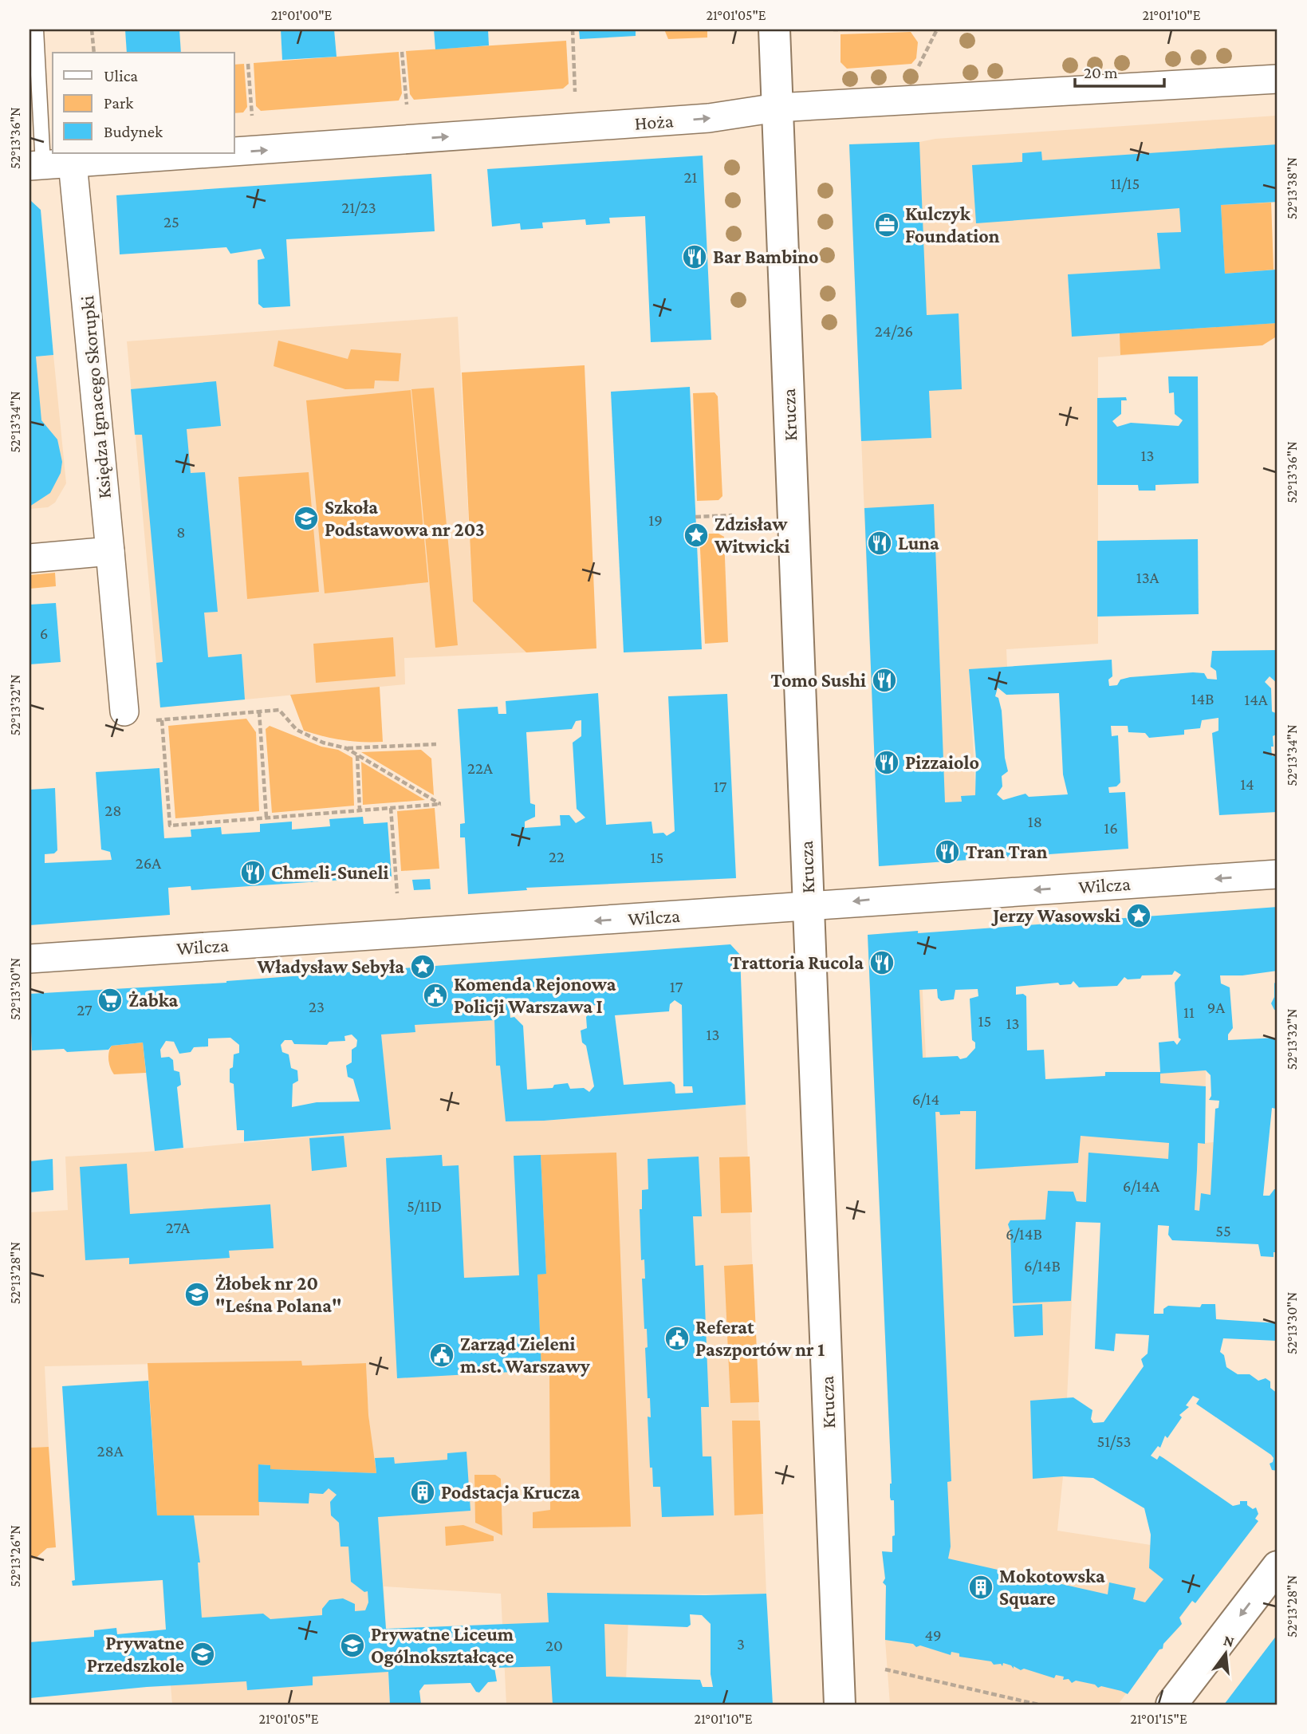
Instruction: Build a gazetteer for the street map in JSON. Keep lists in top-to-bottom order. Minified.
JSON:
{"streets":{"street":["Hoża","Księdza Ignacego Skorupki","Krucza","Wilcza"]},"crossings":[["Hoża","Księdza Ignacego Skorupki"],["Hoża","Krucza"],["Krucza","Wilcza"]],"one_way":["Hoża","Wilcza"],"places":{"office":["Kulczyk Foundation"],"restaurant":["Bar Bambino","Luna","Tomo Sushi","Pizzaiolo","Tran Tran","Chmeli-Suneli","Trattoria Rucola"],"school or university":["Szkoła Podstawowa nr 203","Żłobek nr 20 \"Leśna Polana\"","Prywatne Liceum Ogólnokształcące","Prywatne Przedszkole"],"place":["Zdzisław Witwicki","Jerzy Wasowski","Władysław Sebyła"],"public building":["Komenda Rejonowa Policji Warszawa I","Referat Paszportów nr 1","Zarząd Zieleni m.st. Warszawy"],"supermarket":["Żabka"],"building":["Podstacja Krucza","Mokotowska Square"]},"house_numbers":["21","11/15","21/23","25","24/26","13","19","8","13A","6","14B","14A","22A","14","17","28","18","16","22","15","26A","17","23","9A","27","11","15","13","13","6/14","6/14A","5/11D","27A","55","6/14B","6/14B","51/53","28A","49","3","20"],"legend":["Ulica","Park","Budynek"],"scale_bar":"20 m","north":"top","coordinates":["21°01'00\"E","21°01'05\"E","21°01'10\"E","52°13'36\"N","52°13'38\"N","52°13'34\"N","52°13'32\"N","52°13'30\"N","52°13'28\"N","52°13'26\"N","21°01'15\"E"]}
